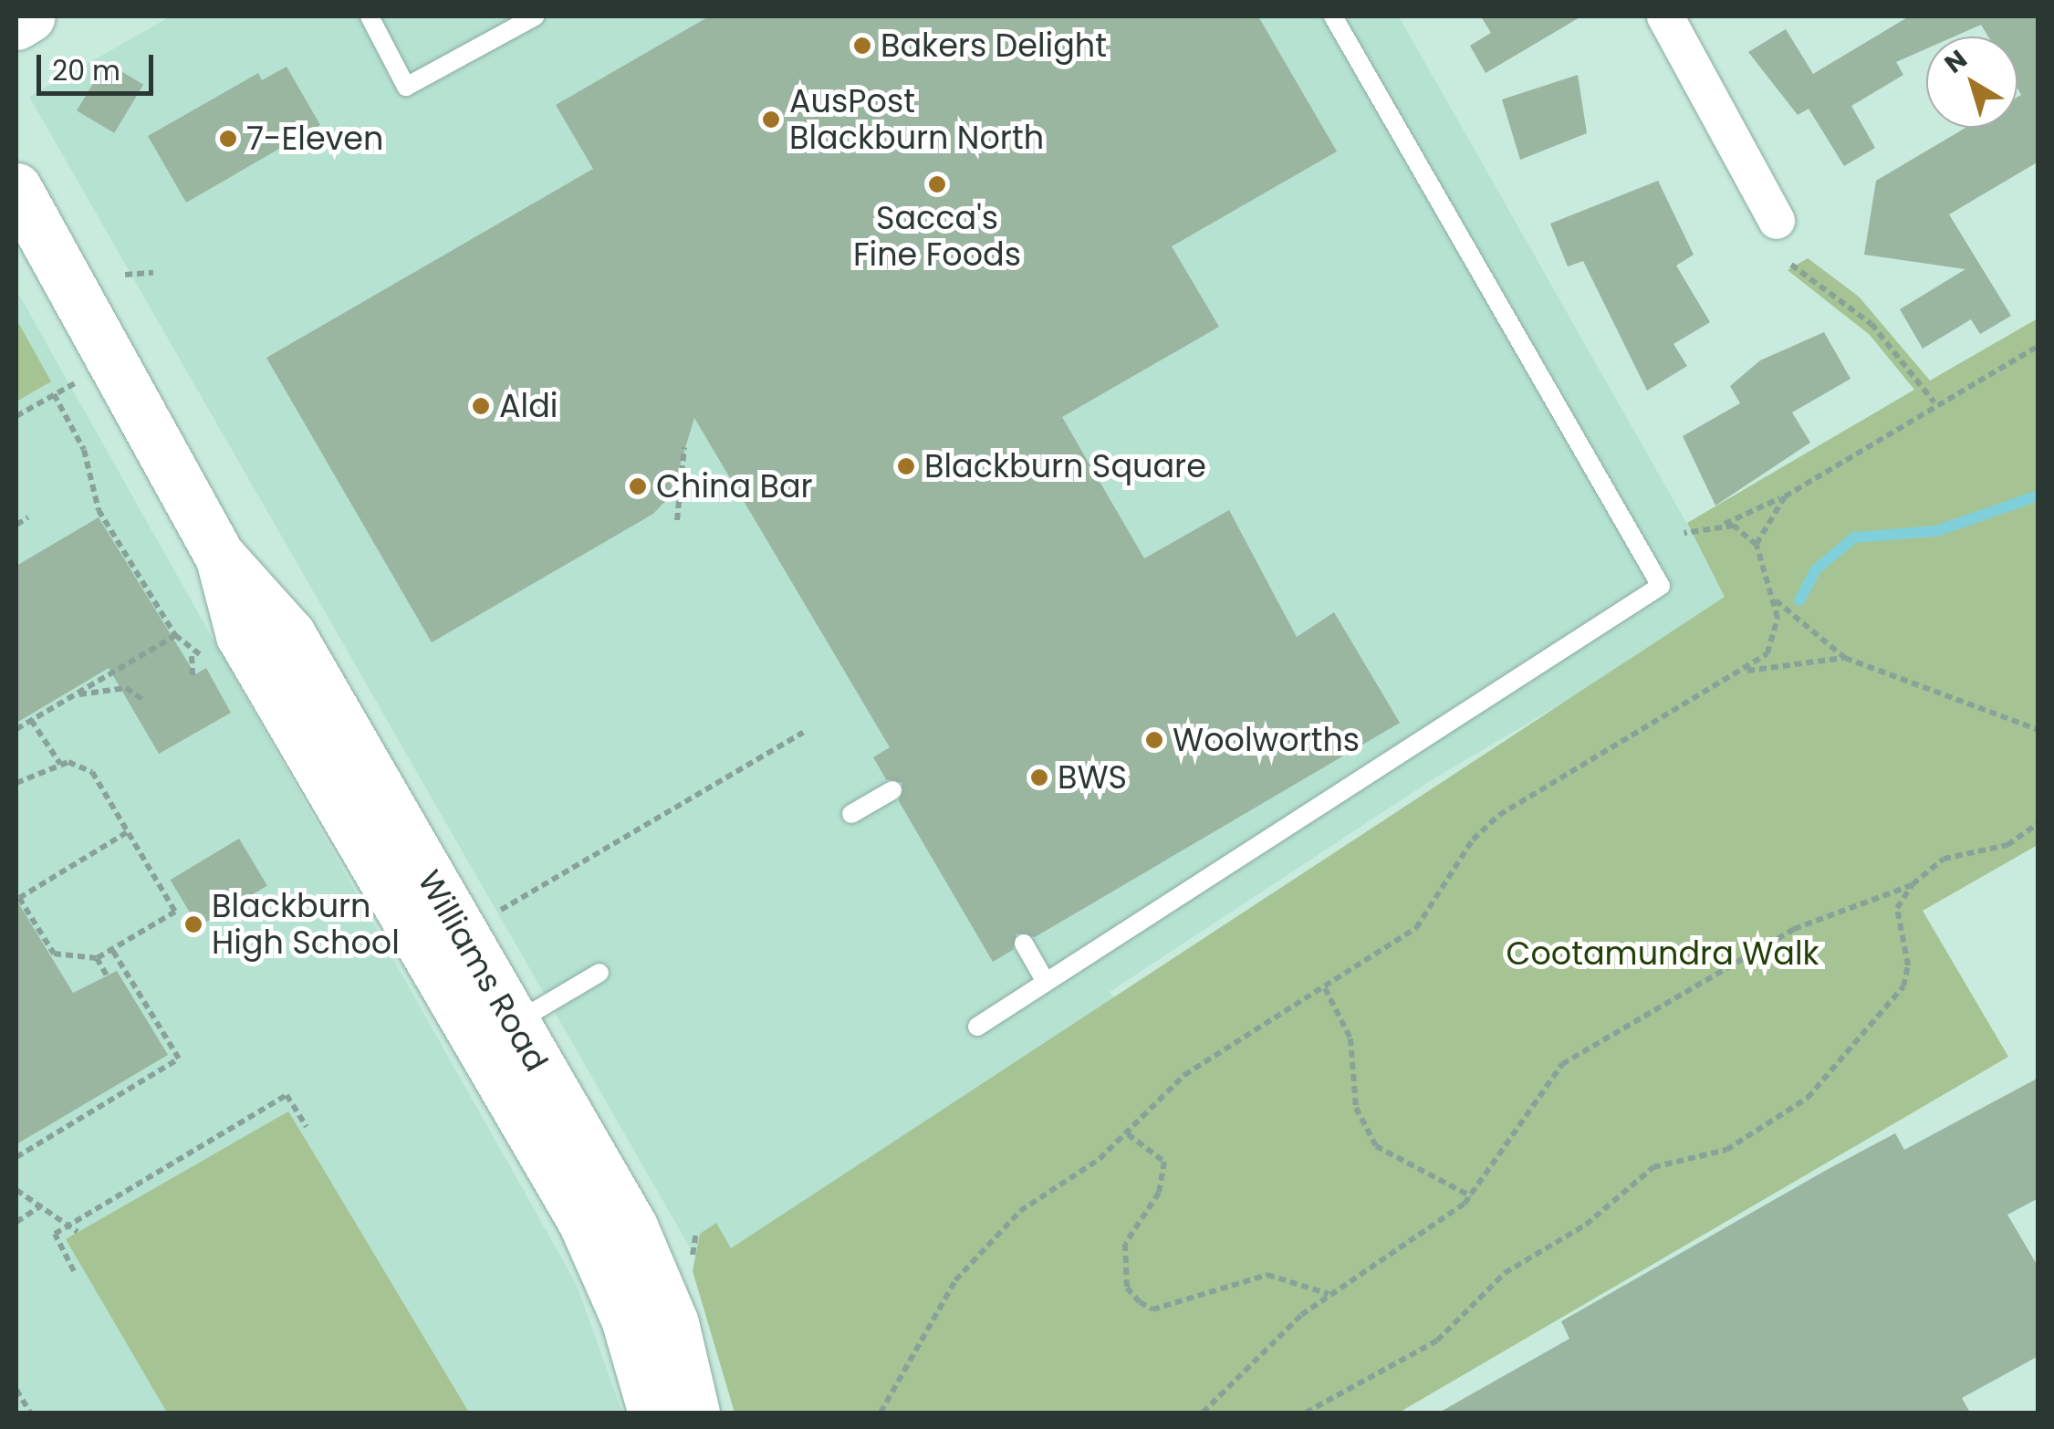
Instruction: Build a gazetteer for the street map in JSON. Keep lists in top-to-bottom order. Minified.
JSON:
{"streets":{"main road":["Williams Road"]},"parks":["Cootamundra Walk"],"places":["Bakers Delight","AusPost Blackburn North","7-Eleven","Sacca's Fine Foods","Aldi","Blackburn Square","China Bar","Woolworths","BWS","Blackburn High School"],"scale_bar":"20 m","north":"top left"}
